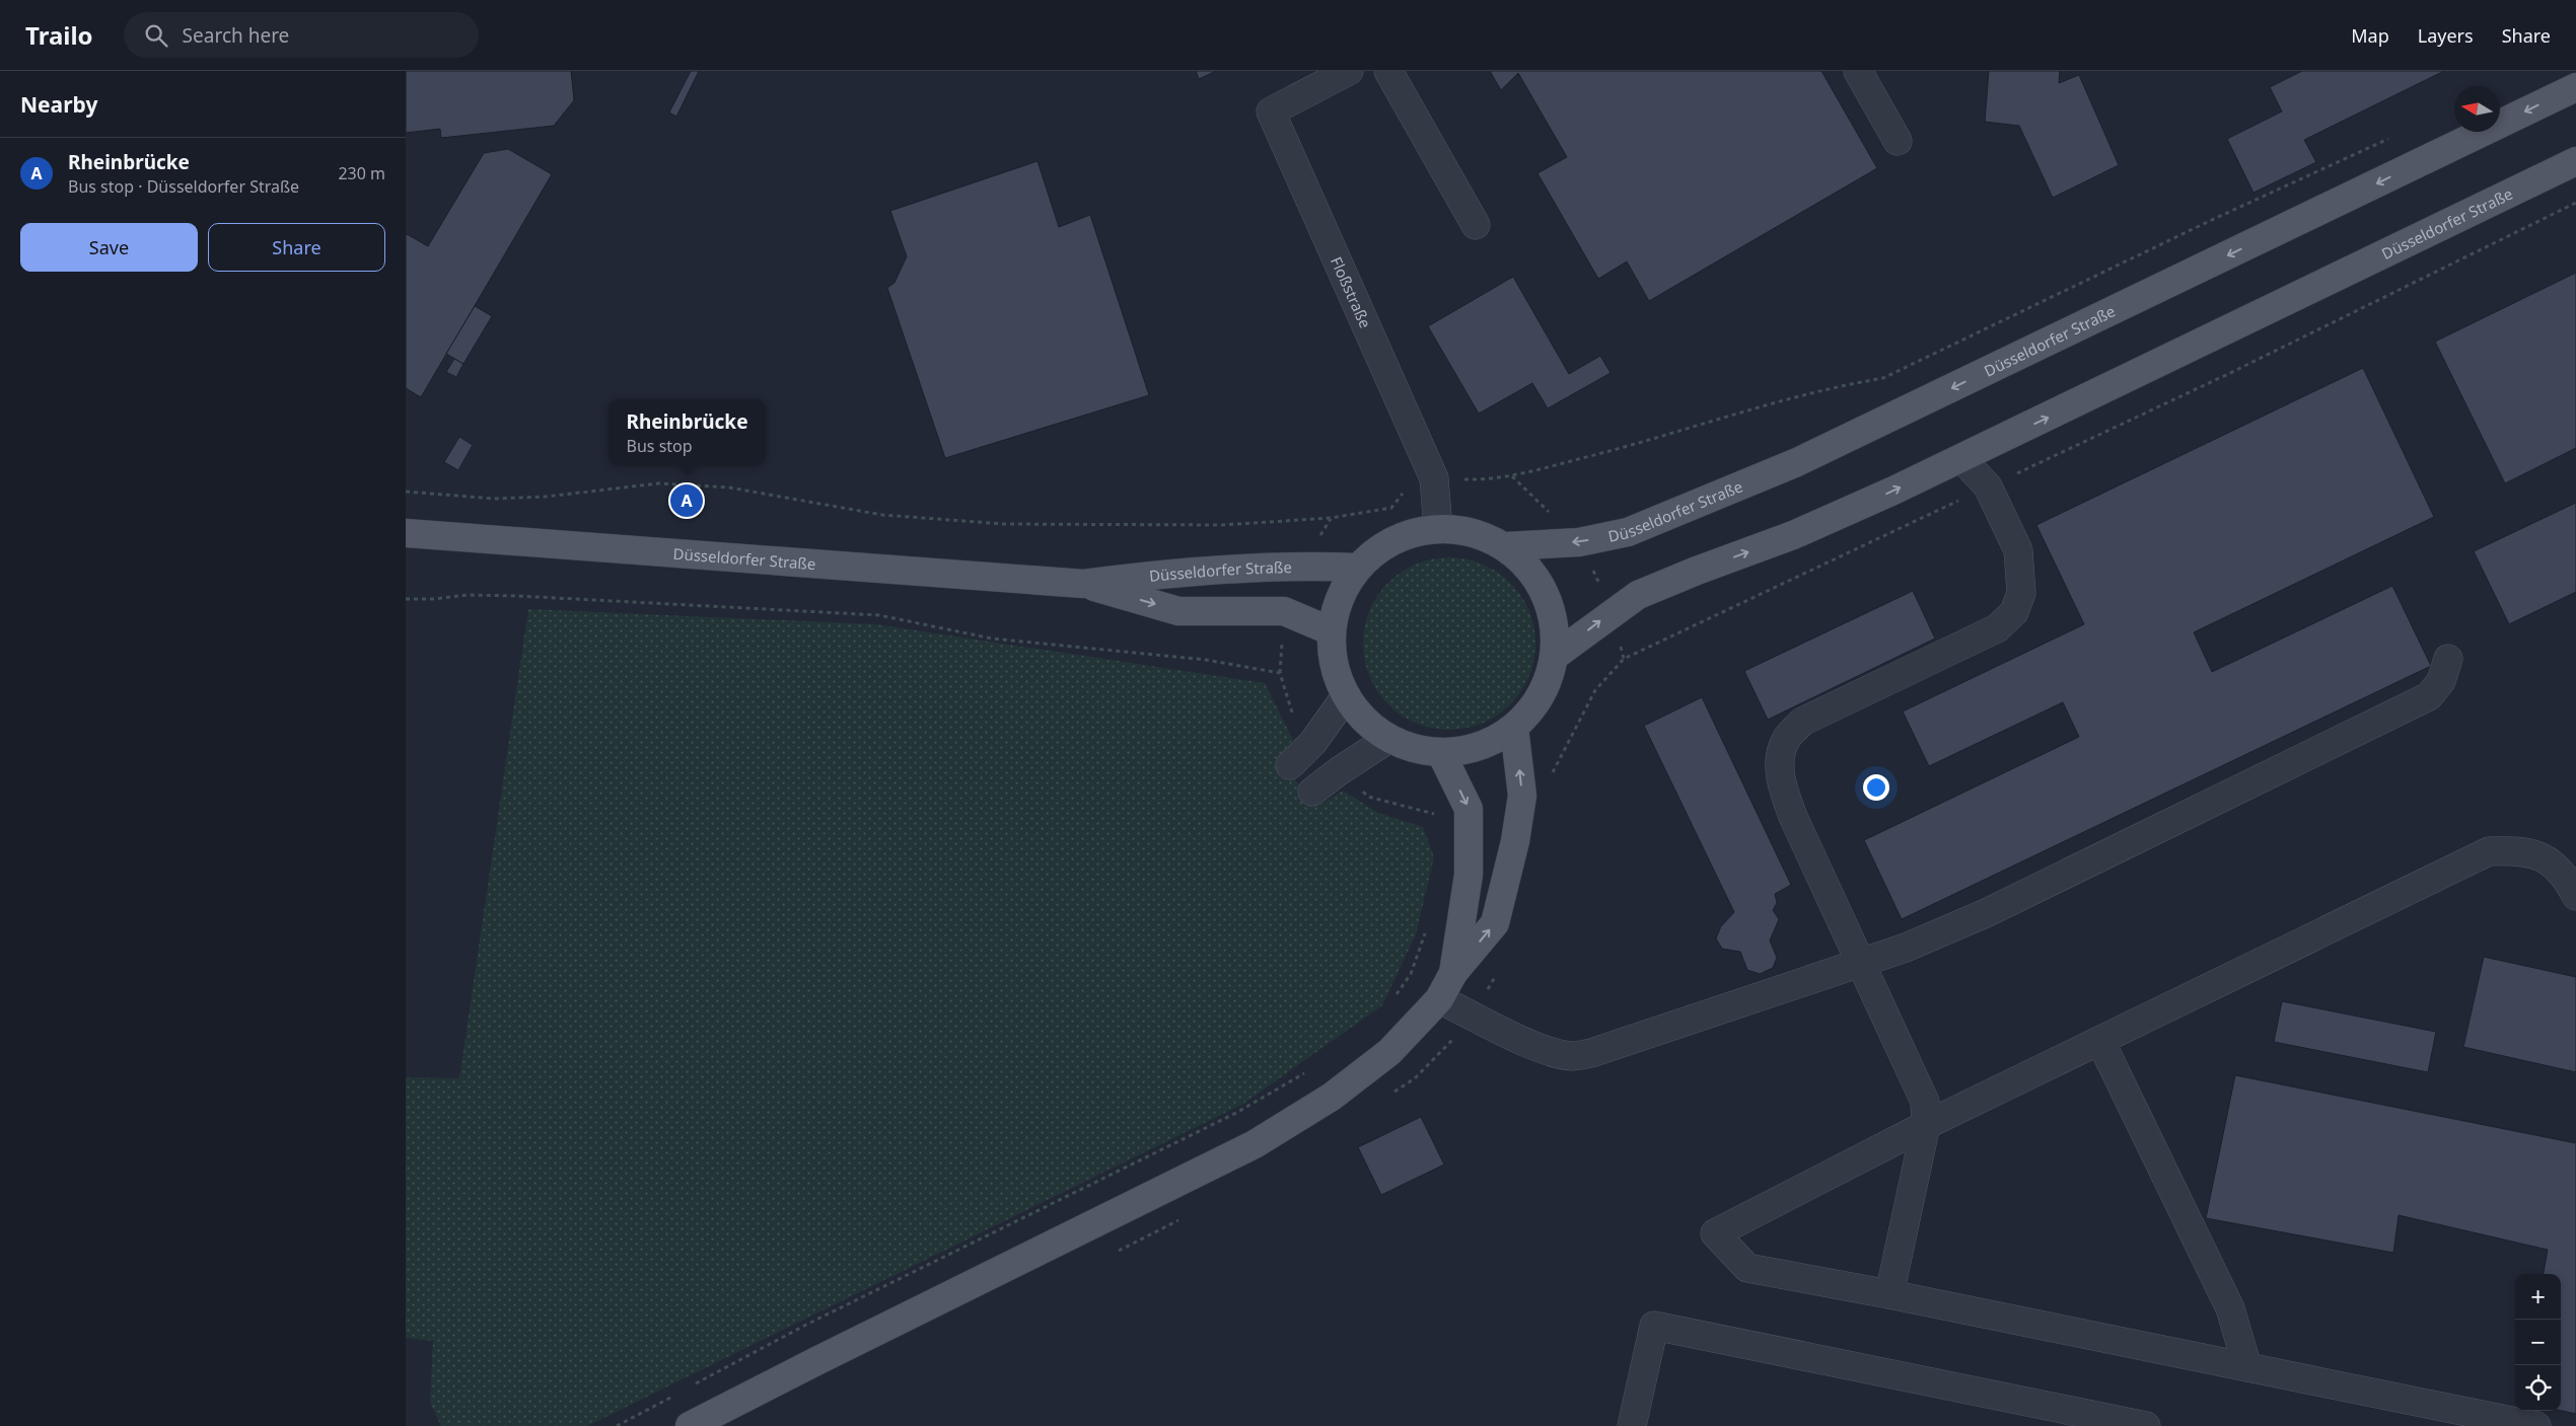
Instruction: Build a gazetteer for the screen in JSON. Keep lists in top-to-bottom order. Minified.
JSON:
{"streets":{"main road":["Düsseldorfer Straße"],"street":["Floßstraße"]},"north":"left","page":{"header":"Trailo","search":"Search here","nav":["Map","Layers","Share"],"heading":"Nearby","list":[{"mark":"A","name":"Rheinbrücke","note":"Bus stop · Düsseldorfer Straße","value":"230 m"}],"buttons":["Save","Share"],"popup":["Rheinbrücke","Bus stop"],"pins":"A","map_buttons":["+","−"]}}
